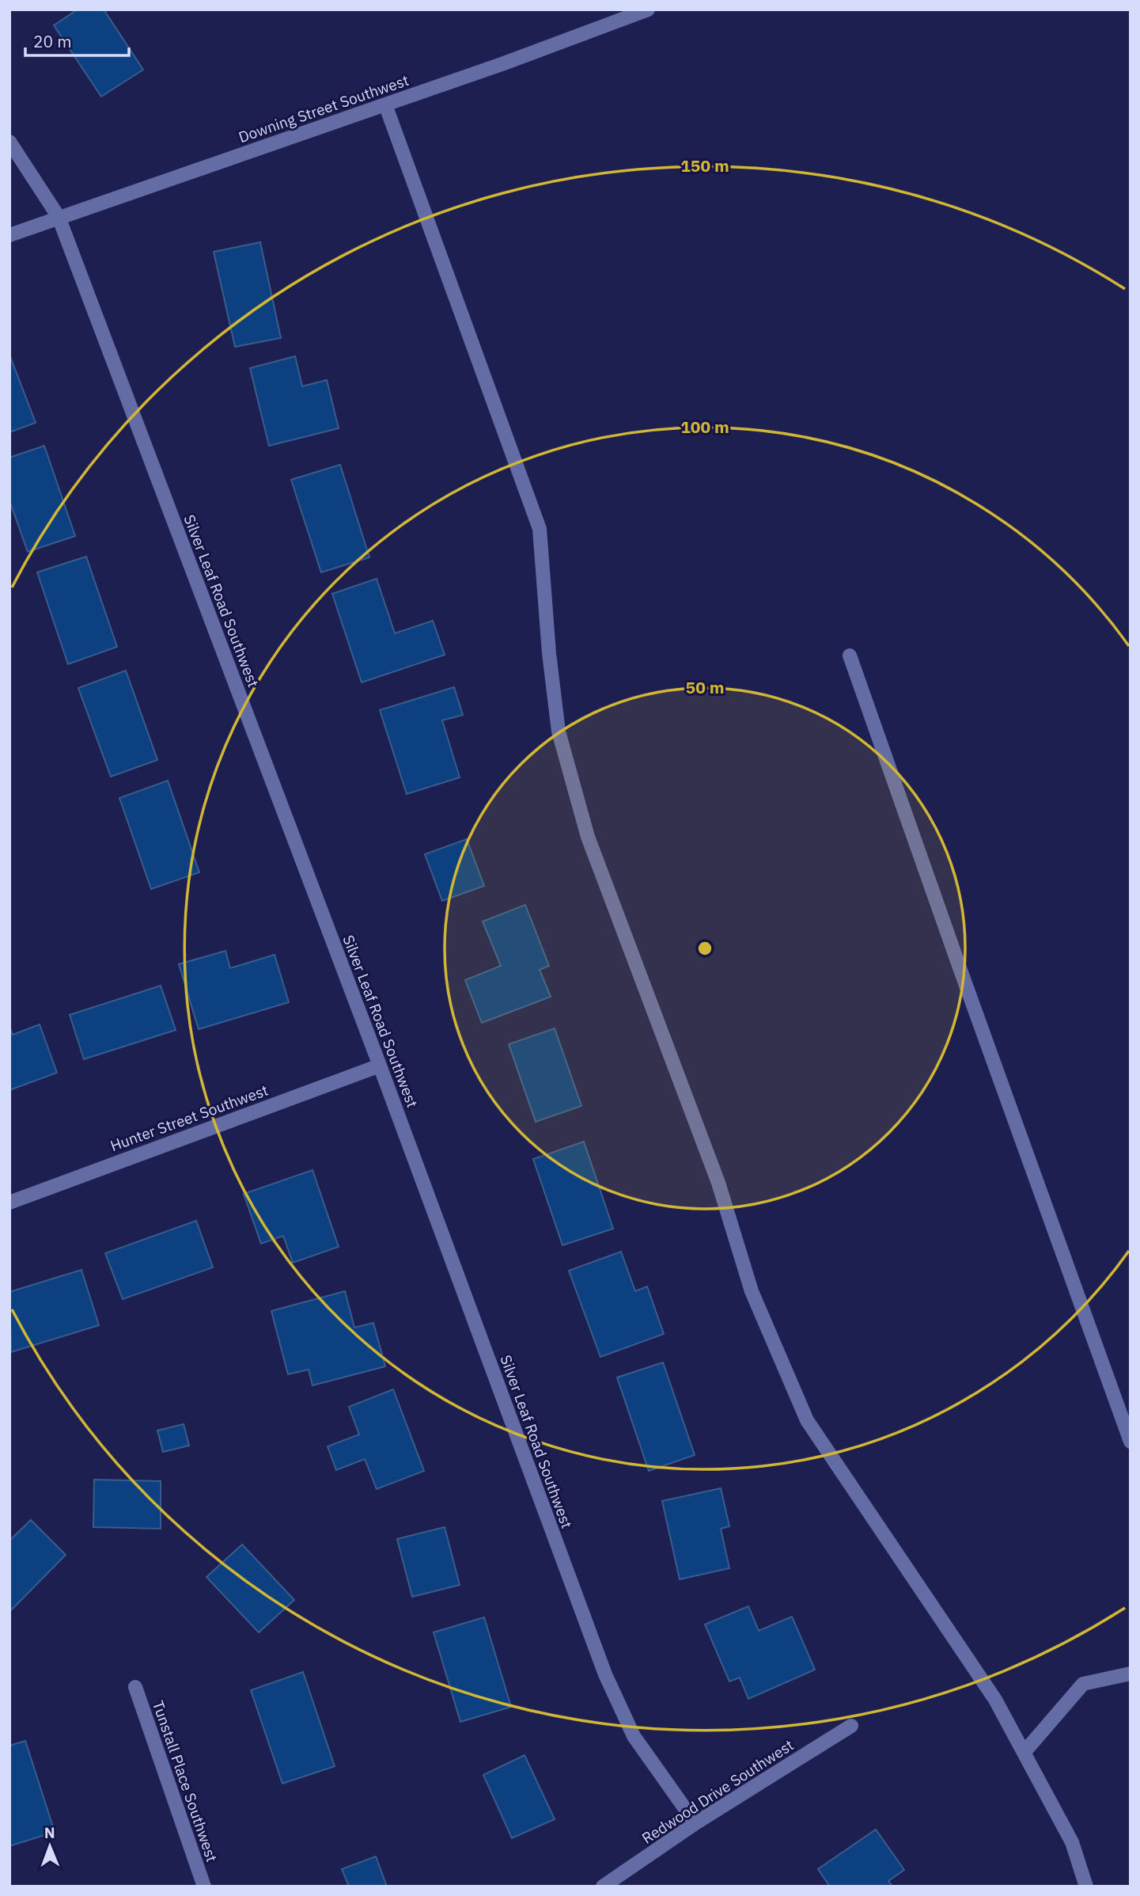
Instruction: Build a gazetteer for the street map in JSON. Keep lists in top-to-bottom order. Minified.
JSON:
{"streets":{"street":["Downing Street Southwest","Silver Leaf Road Southwest","Hunter Street Southwest","Tunstall Place Southwest","Redwood Drive Southwest"]},"crossings":[["Downing Street Southwest","Silver Leaf Road Southwest"],["Silver Leaf Road Southwest","Hunter Street Southwest"],["Silver Leaf Road Southwest","Redwood Drive Southwest"]],"scale_bar":"20 m","north":"top","rings":["150 m","100 m","50 m"]}
